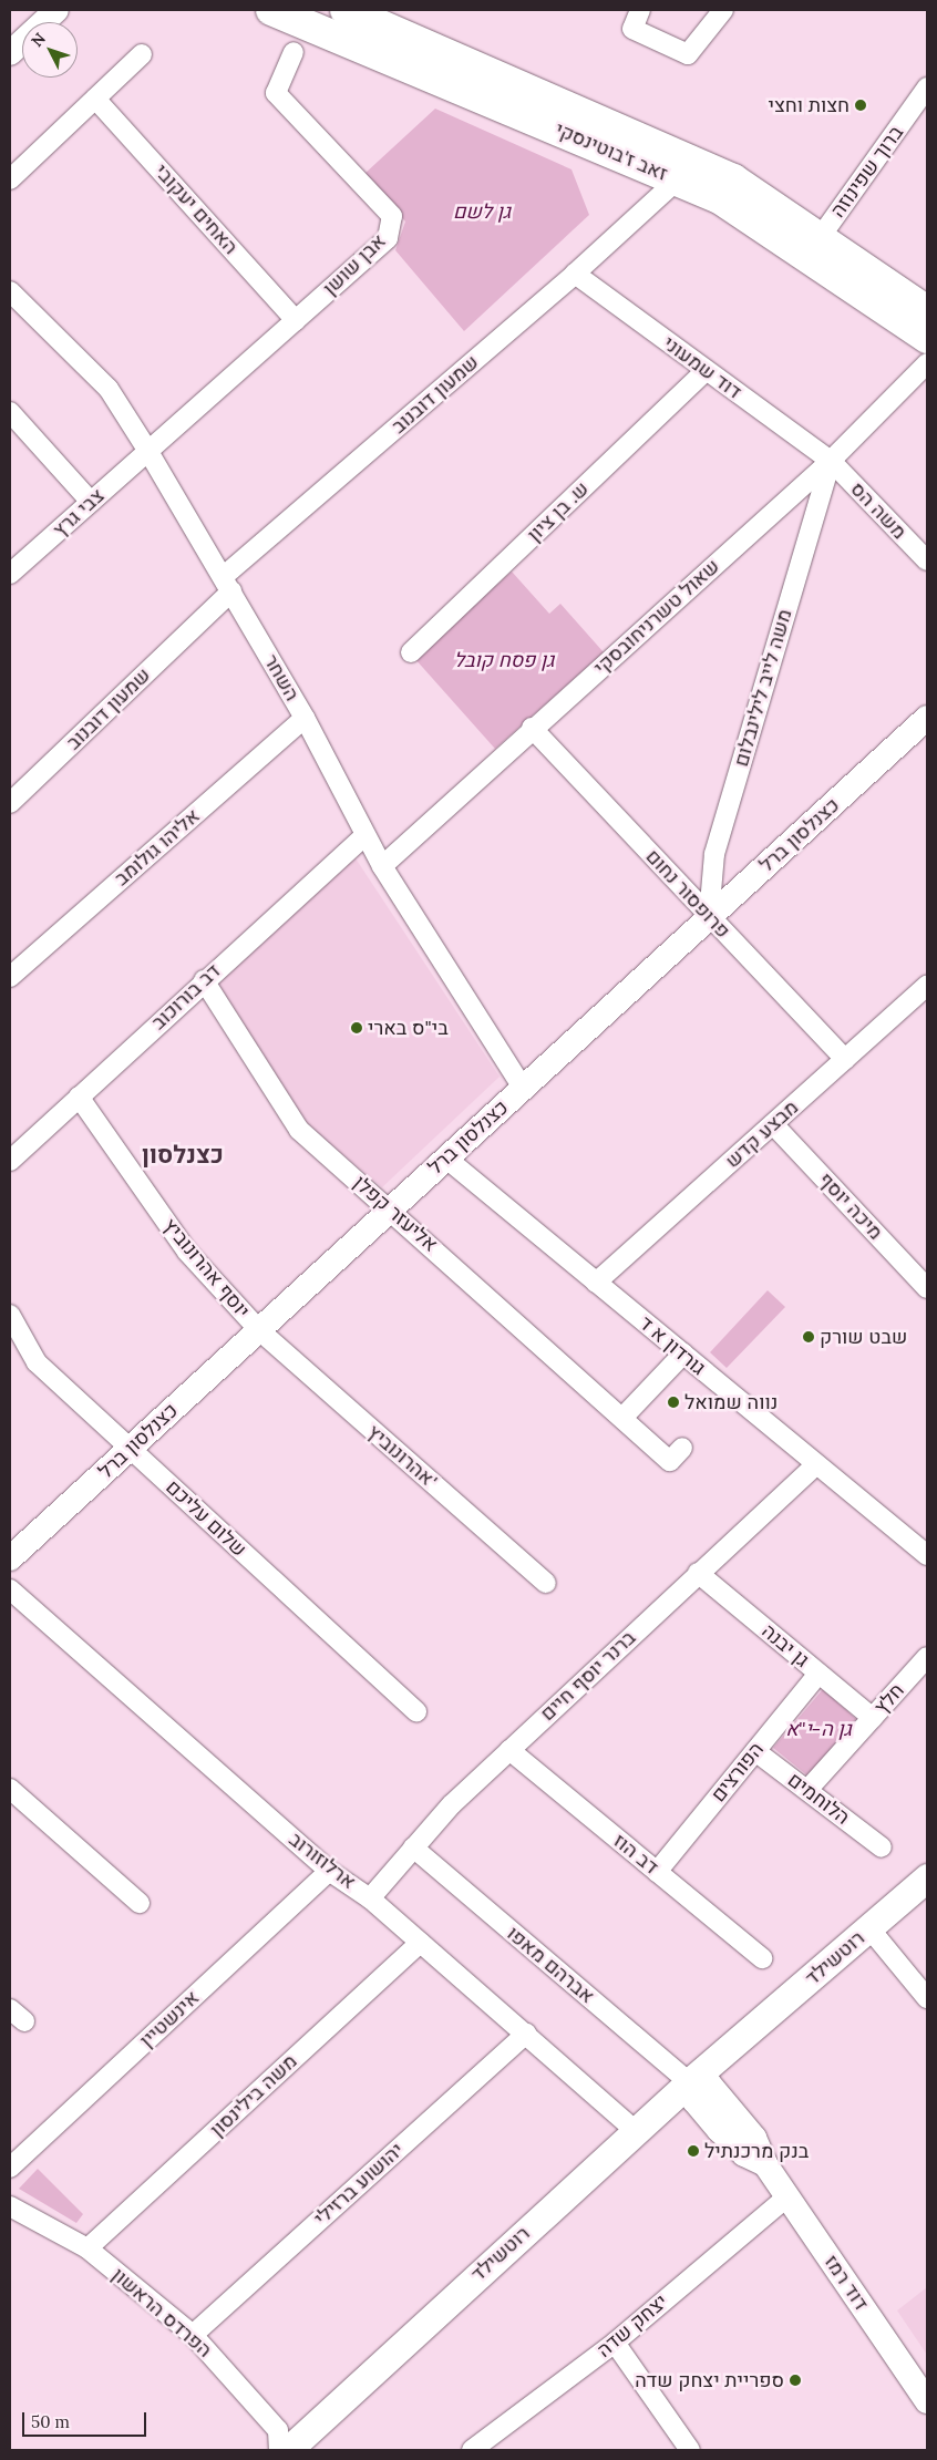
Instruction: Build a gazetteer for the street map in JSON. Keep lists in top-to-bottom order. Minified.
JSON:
{"streets":{"main road":["זאב ז'בוטינסקי","רוטשילד"],"street":["ברוך שפינוזה","האחים יעקובי","אבן שושן","דוד שמעוני","שמעון דובנוב","משה הס","ש. בן ציון","צבי גרץ","שאול טשרניחובסקי","השחר","משה לייב לילינבלום","כצנלסון ברל","אליהו גולומב","פרופסור נחום","דב בורוכוב","מבצע קדש","מיכה יוסף","אליעזר קפלן","יוסף אהרונוביץ","גורדון א ד","אהרונוביץ'","שלום עליכם","גן יבנה","ברנר יוסף חיים","חלץ","הפורצים","הלוחמים","דב הוז","ארלוזורוב","אברהם מאפו","אינשטיין","משה בילינסון","יהושוע ברזילי","דוד רמז","הפרדס הראשון","יצחק שדה"]},"crossings":[["זאב ז'בוטינסקי","ברוך שפינוזה"],["זאב ז'בוטינסקי","שמעון דובנוב"],["האחים יעקובי","אבן שושן"],["אבן שושן","צבי גרץ"],["אבן שושן","השחר"],["דוד שמעוני","שמעון דובנוב"],["דוד שמעוני","משה הס"],["דוד שמעוני","ש. בן ציון"],["דוד שמעוני","שאול טשרניחובסקי"],["דוד שמעוני","משה לייב לילינבלום"],["שמעון דובנוב","השחר"],["משה הס","שאול טשרניחובסקי"],["משה הס","משה לייב לילינבלום"],["צבי גרץ","השחר"],["שאול טשרניחובסקי","השחר"],["שאול טשרניחובסקי","משה לייב לילינבלום"],["שאול טשרניחובסקי","פרופסור נחום"],["השחר","כצנלסון ברל"],["השחר","אליהו גולומב"],["השחר","דב בורוכוב"],["משה לייב לילינבלום","כצנלסון ברל"],["משה לייב לילינבלום","פרופסור נחום"],["כצנלסון ברל","פרופסור נחום"],["כצנלסון ברל","אליעזר קפלן"],["כצנלסון ברל","יוסף אהרונוביץ"],["כצנלסון ברל","גורדון א ד"],["כצנלסון ברל","אהרונוביץ'"],["כצנלסון ברל","שלום עליכם"],["פרופסור נחום","מבצע קדש"],["דב בורוכוב","אליעזר קפלן"],["דב בורוכוב","יוסף אהרונוביץ"],["מבצע קדש","מיכה יוסף"],["מבצע קדש","גורדון א ד"],["יוסף אהרונוביץ","אהרונוביץ'"],["גורדון א ד","ברנר יוסף חיים"],["גן יבנה","ברנר יוסף חיים"],["גן יבנה","חלץ"],["גן יבנה","הפורצים"],["ברנר יוסף חיים","דב הוז"],["ברנר יוסף חיים","ארלוזורוב"],["ברנר יוסף חיים","אברהם מאפו"],["חלץ","הלוחמים"],["הפורצים","הלוחמים"],["הפורצים","דב הוז"],["ארלוזורוב","רוטשילד"],["ארלוזורוב","אינשטיין"],["ארלוזורוב","משה בילינסון"],["ארלוזורוב","יהושוע ברזילי"],["רוטשילד","אברהם מאפו"],["רוטשילד","דוד רמז"],["אברהם מאפו","דוד רמז"],["משה בילינסון","הפרדס הראשון"],["יהושוע ברזילי","הפרדס הראשון"],["דוד רמז","יצחק שדה"]],"districts":["כצנלסון"],"parks":["גן לשם","גן פסח קובל","גן ה-י\"א"],"places":["חצות וחצי","בי\"ס בארי","שבט שורק","נווה שמואל","בנק מרכנתיל","ספריית יצחק שדה"],"scale_bar":"50 m","north":"top left"}
